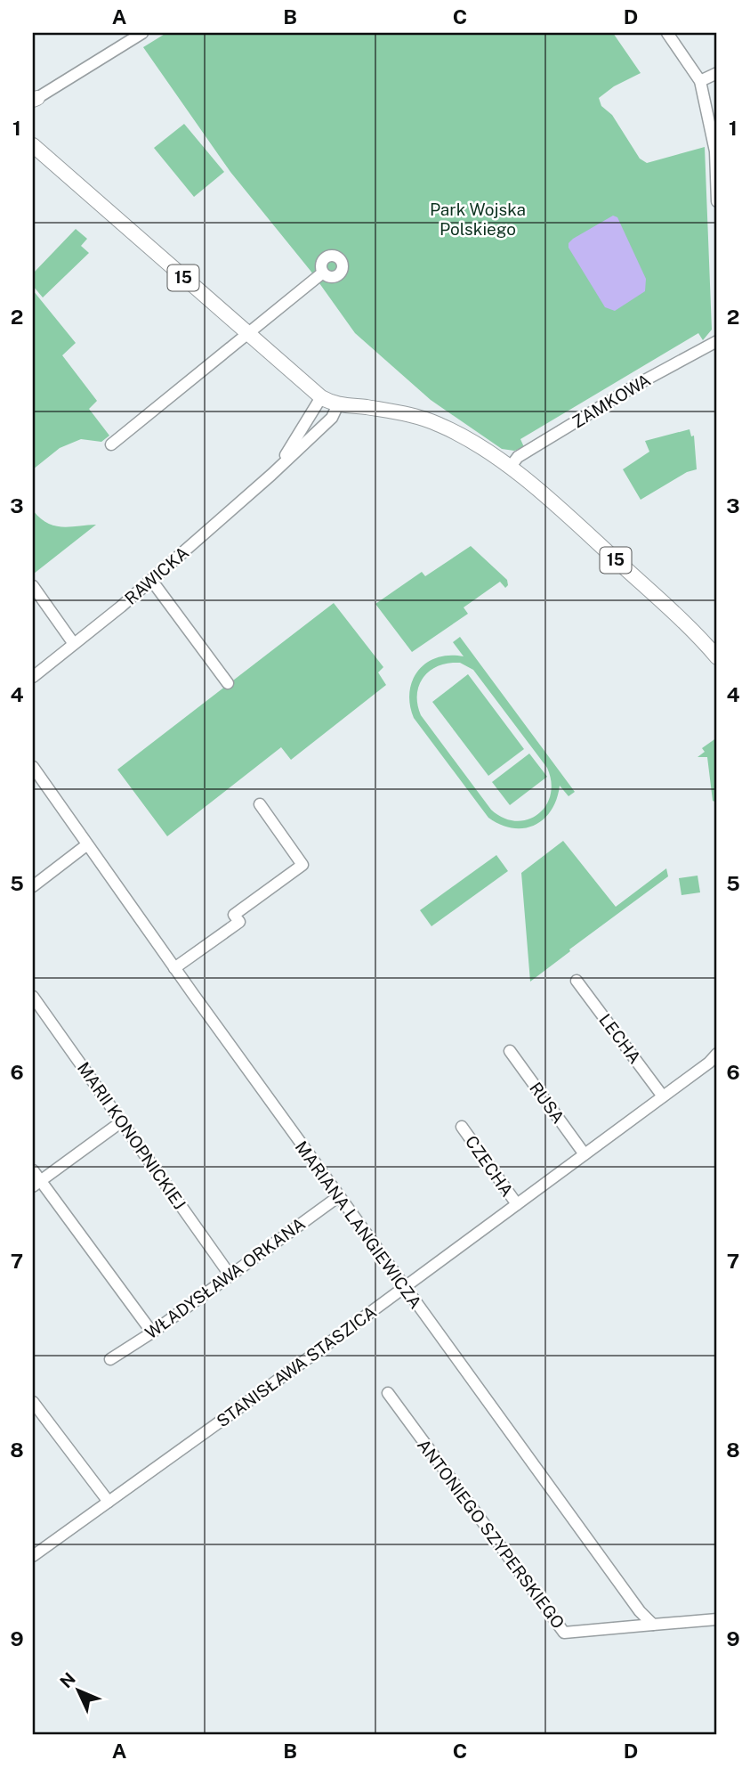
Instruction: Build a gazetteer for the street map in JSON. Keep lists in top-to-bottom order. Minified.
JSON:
{"streets":{"main road":["15"],"street":["ZAMKOWA","RAWICKA","LECHA","RUSA","MARII KONOPNICKIEJ","CZECHA","MARIANA LANGIEWICZA","WŁADYSŁAWA ORKANA","STANISŁAWA STASZICA","ANTONIEGO SZYPERSKIEGO"]},"crossings":[["15","ZAMKOWA"],["15","RAWICKA"],["LECHA","STANISŁAWA STASZICA"],["RUSA","STANISŁAWA STASZICA"],["MARII KONOPNICKIEJ","WŁADYSŁAWA ORKANA"],["CZECHA","STANISŁAWA STASZICA"],["MARIANA LANGIEWICZA","WŁADYSŁAWA ORKANA"],["MARIANA LANGIEWICZA","STANISŁAWA STASZICA"],["MARIANA LANGIEWICZA","ANTONIEGO SZYPERSKIEGO"]],"parks":["Park Wojska Polskiego"],"north":"top left","grid":{"columns":["A","B","C","D"],"rows":["1","2","3","4","5","6","7","8","9"]}}
